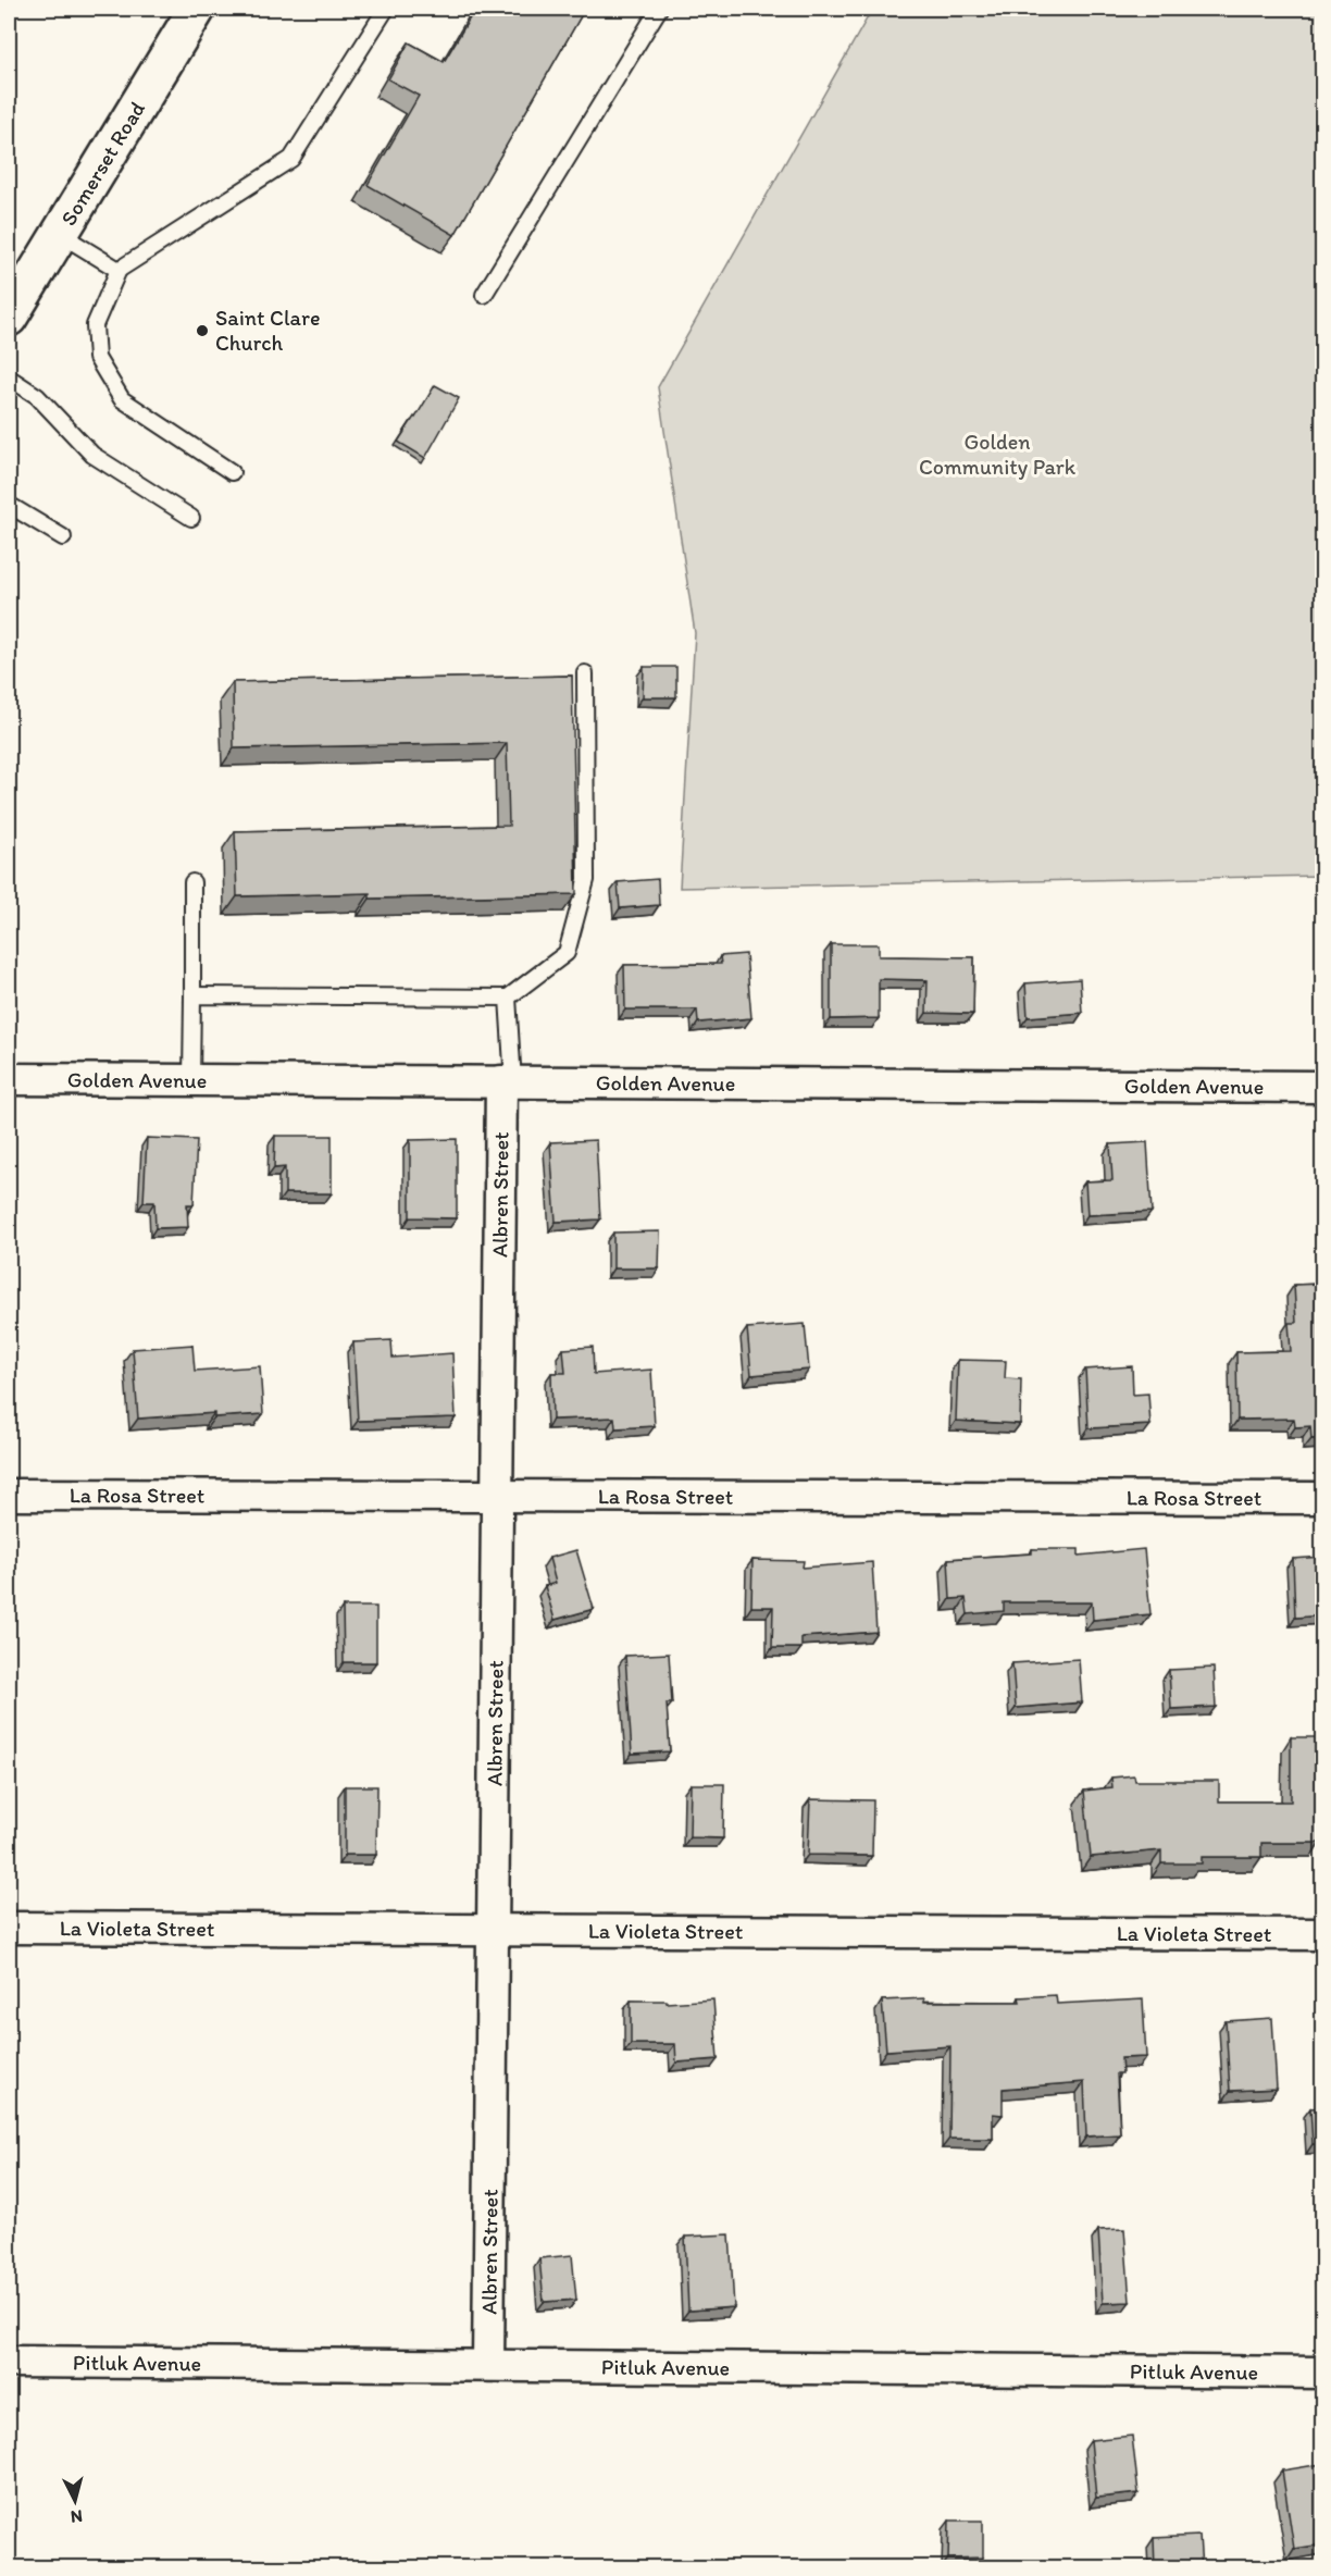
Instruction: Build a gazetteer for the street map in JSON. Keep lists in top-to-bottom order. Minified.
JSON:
{"streets":{"main road":["Somerset Road"],"street":["Golden Avenue","Albren Street","La Rosa Street","La Violeta Street","Pitluk Avenue"]},"crossings":[["Golden Avenue","Albren Street"],["Albren Street","La Rosa Street"],["Albren Street","La Violeta Street"],["Albren Street","Pitluk Avenue"]],"parks":["Golden Community Park"],"places":["Saint Clare Church"],"north":"bottom"}
